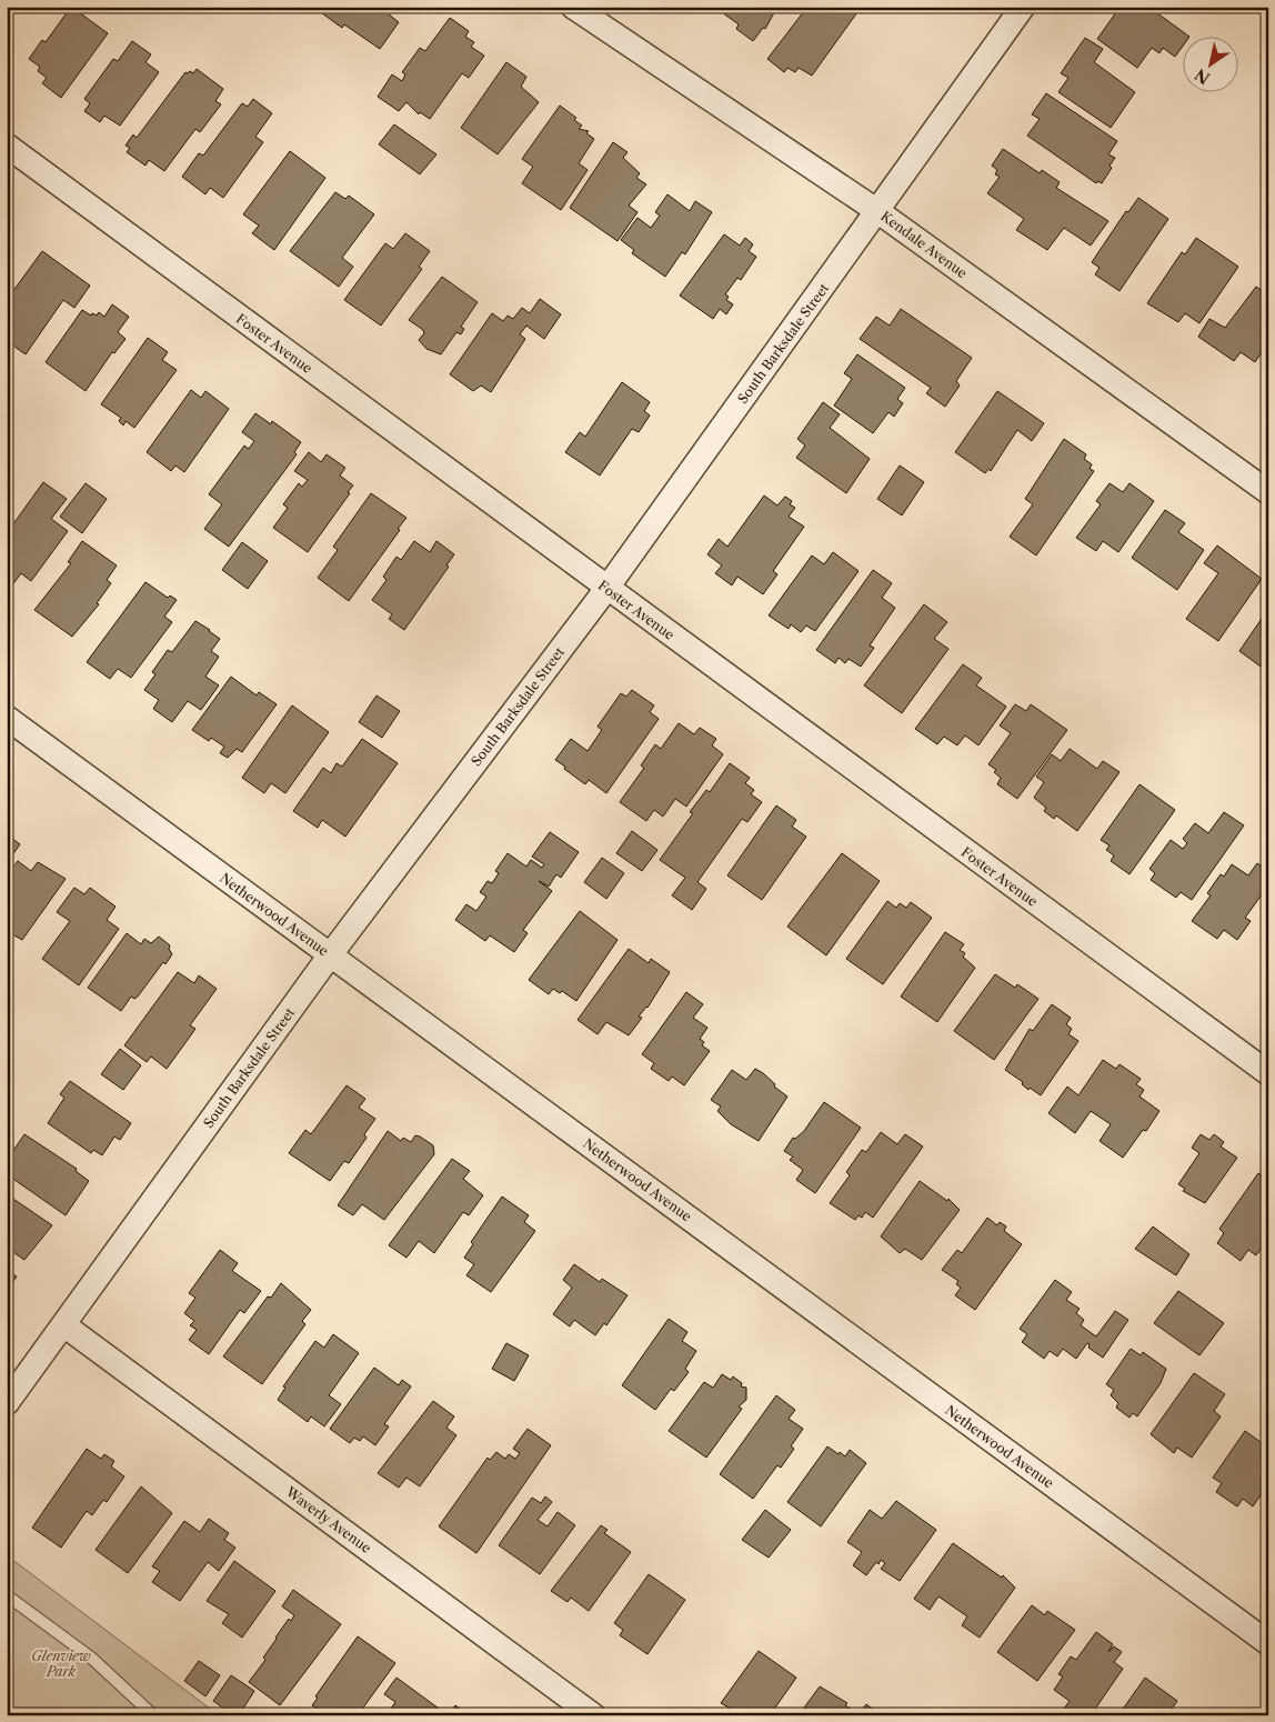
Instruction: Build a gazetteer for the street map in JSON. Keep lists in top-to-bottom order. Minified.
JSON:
{"streets":{"street":["Kendale Avenue","Foster Avenue","South Barksdale Street","Netherwood Avenue","Waverly Avenue"]},"crossings":[["Kendale Avenue","South Barksdale Street"],["Foster Avenue","South Barksdale Street"],["South Barksdale Street","Netherwood Avenue"],["South Barksdale Street","Waverly Avenue"]],"parks":["Glenview Park"],"north":"bottom left"}
